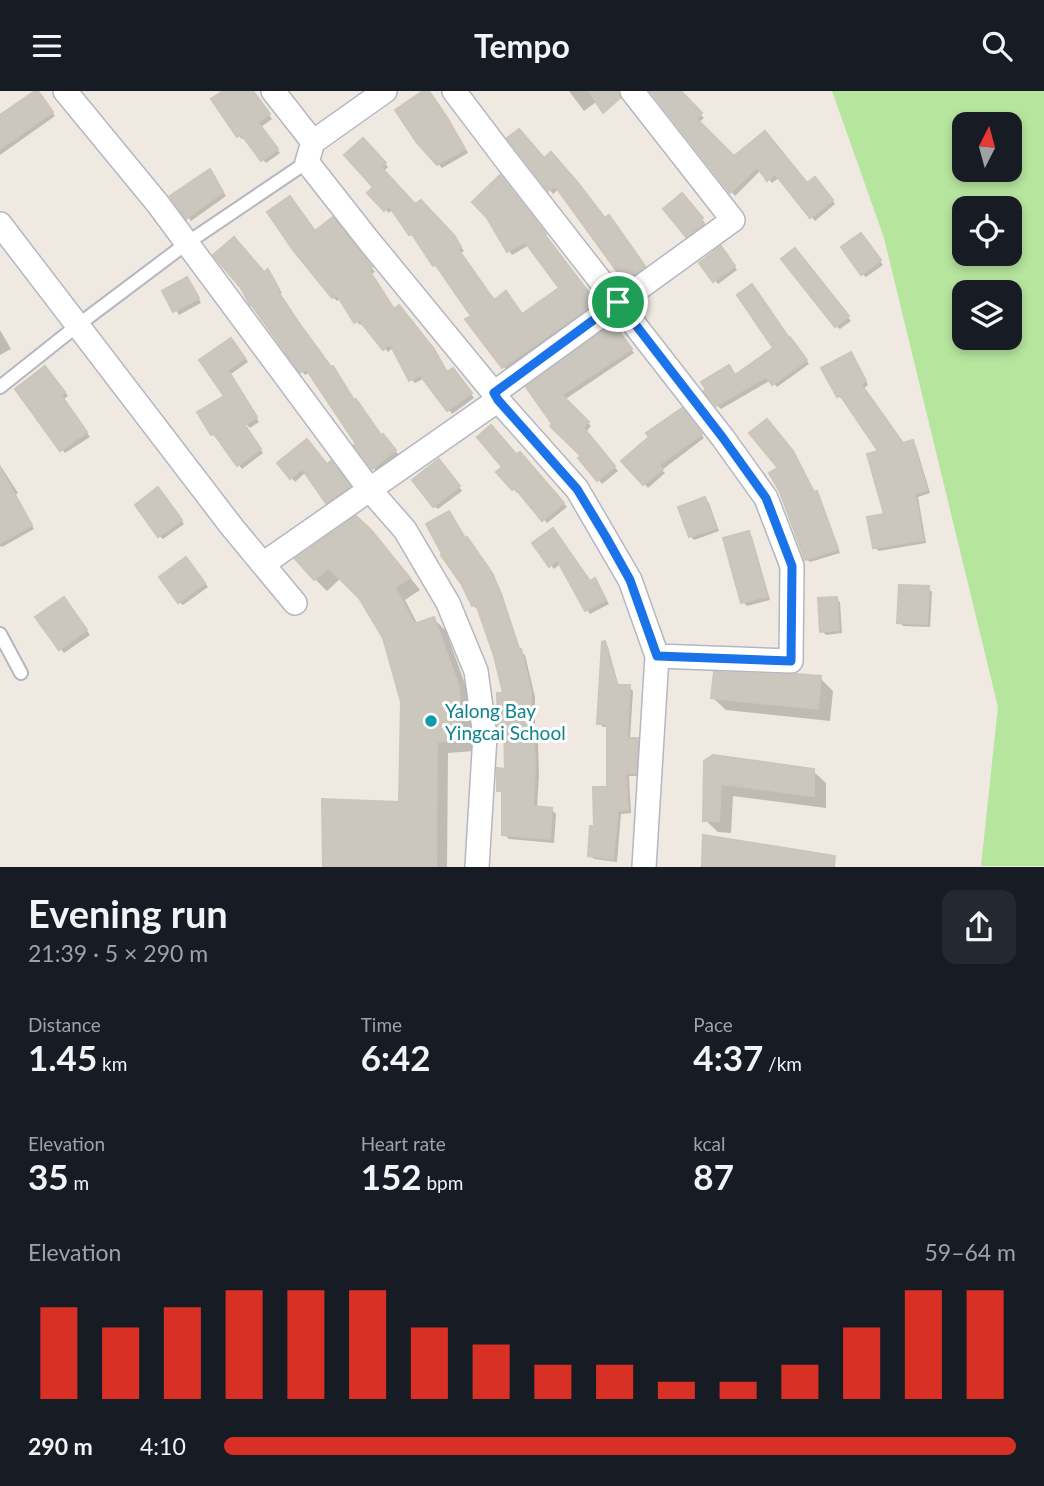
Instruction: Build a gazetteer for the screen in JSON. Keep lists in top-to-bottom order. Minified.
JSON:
{"places":["Yalong Bay Yingcai School"],"north":"top","page":{"header":"Tempo","heading":["Evening run","21:39 · 5 × 290 m"],"stats":[["Distance","1.45 km"],["Time","6:42"],["Pace","4:37 /km"],["Elevation","35 m"],["Heart rate","152 bpm"],["kcal","87"]],"chart":["Elevation","59–64 m"],"list":[{"name":"290 m","note":"4:10"}]}}
